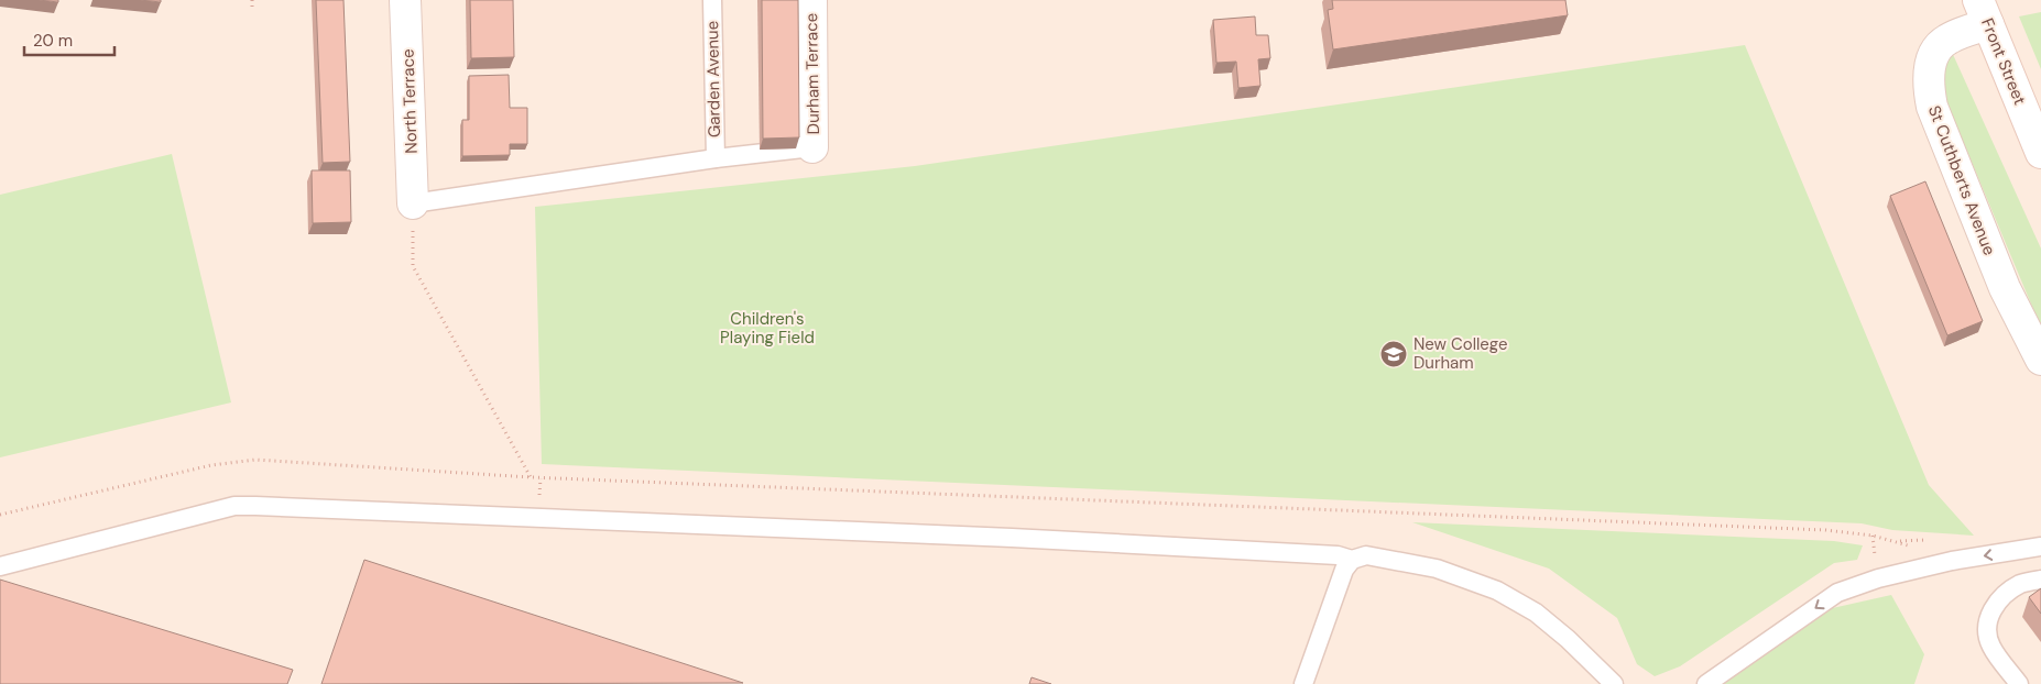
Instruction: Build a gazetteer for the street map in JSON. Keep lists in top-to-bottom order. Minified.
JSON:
{"streets":{"street":["Front Street","Durham Terrace","North Terrace","St Cuthberts Avenue"],"lane":["Garden Avenue"]},"crossings":[["Front Street","St Cuthberts Avenue"]],"parks":["Children's Playing Field"],"places":{"school or university":["New College Durham"]},"scale_bar":"20 m"}
